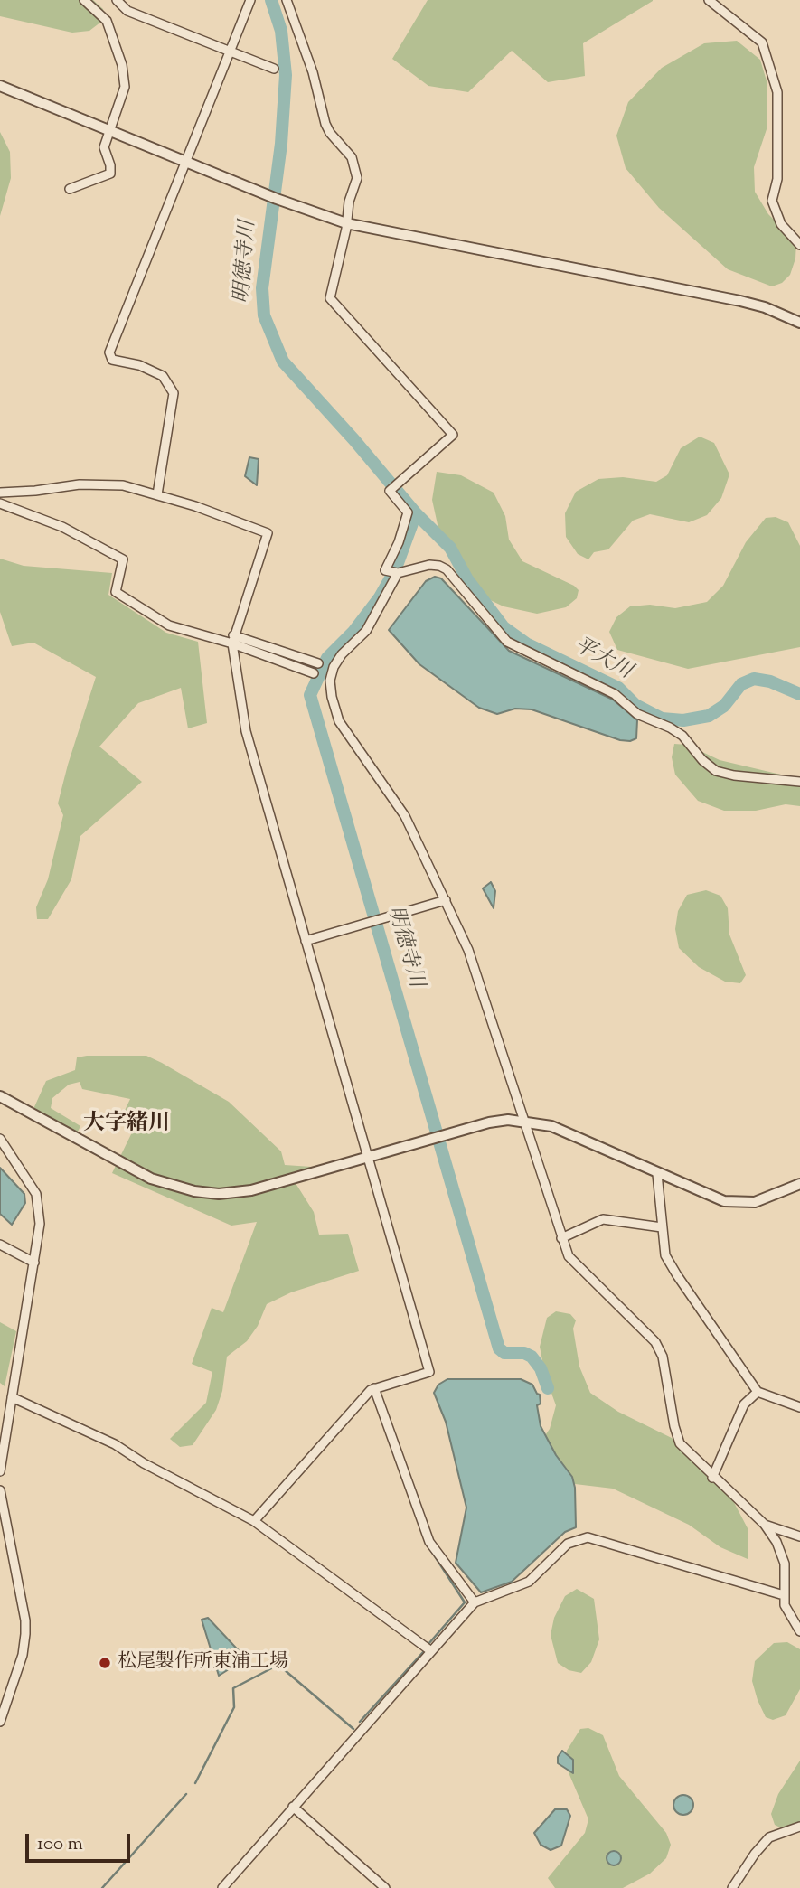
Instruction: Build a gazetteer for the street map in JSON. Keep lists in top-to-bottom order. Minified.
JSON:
{"districts":["大字緒川"],"water":["明徳寺川","平大川"],"places":["松尾製作所東浦工場"],"scale_bar":"100 m"}
